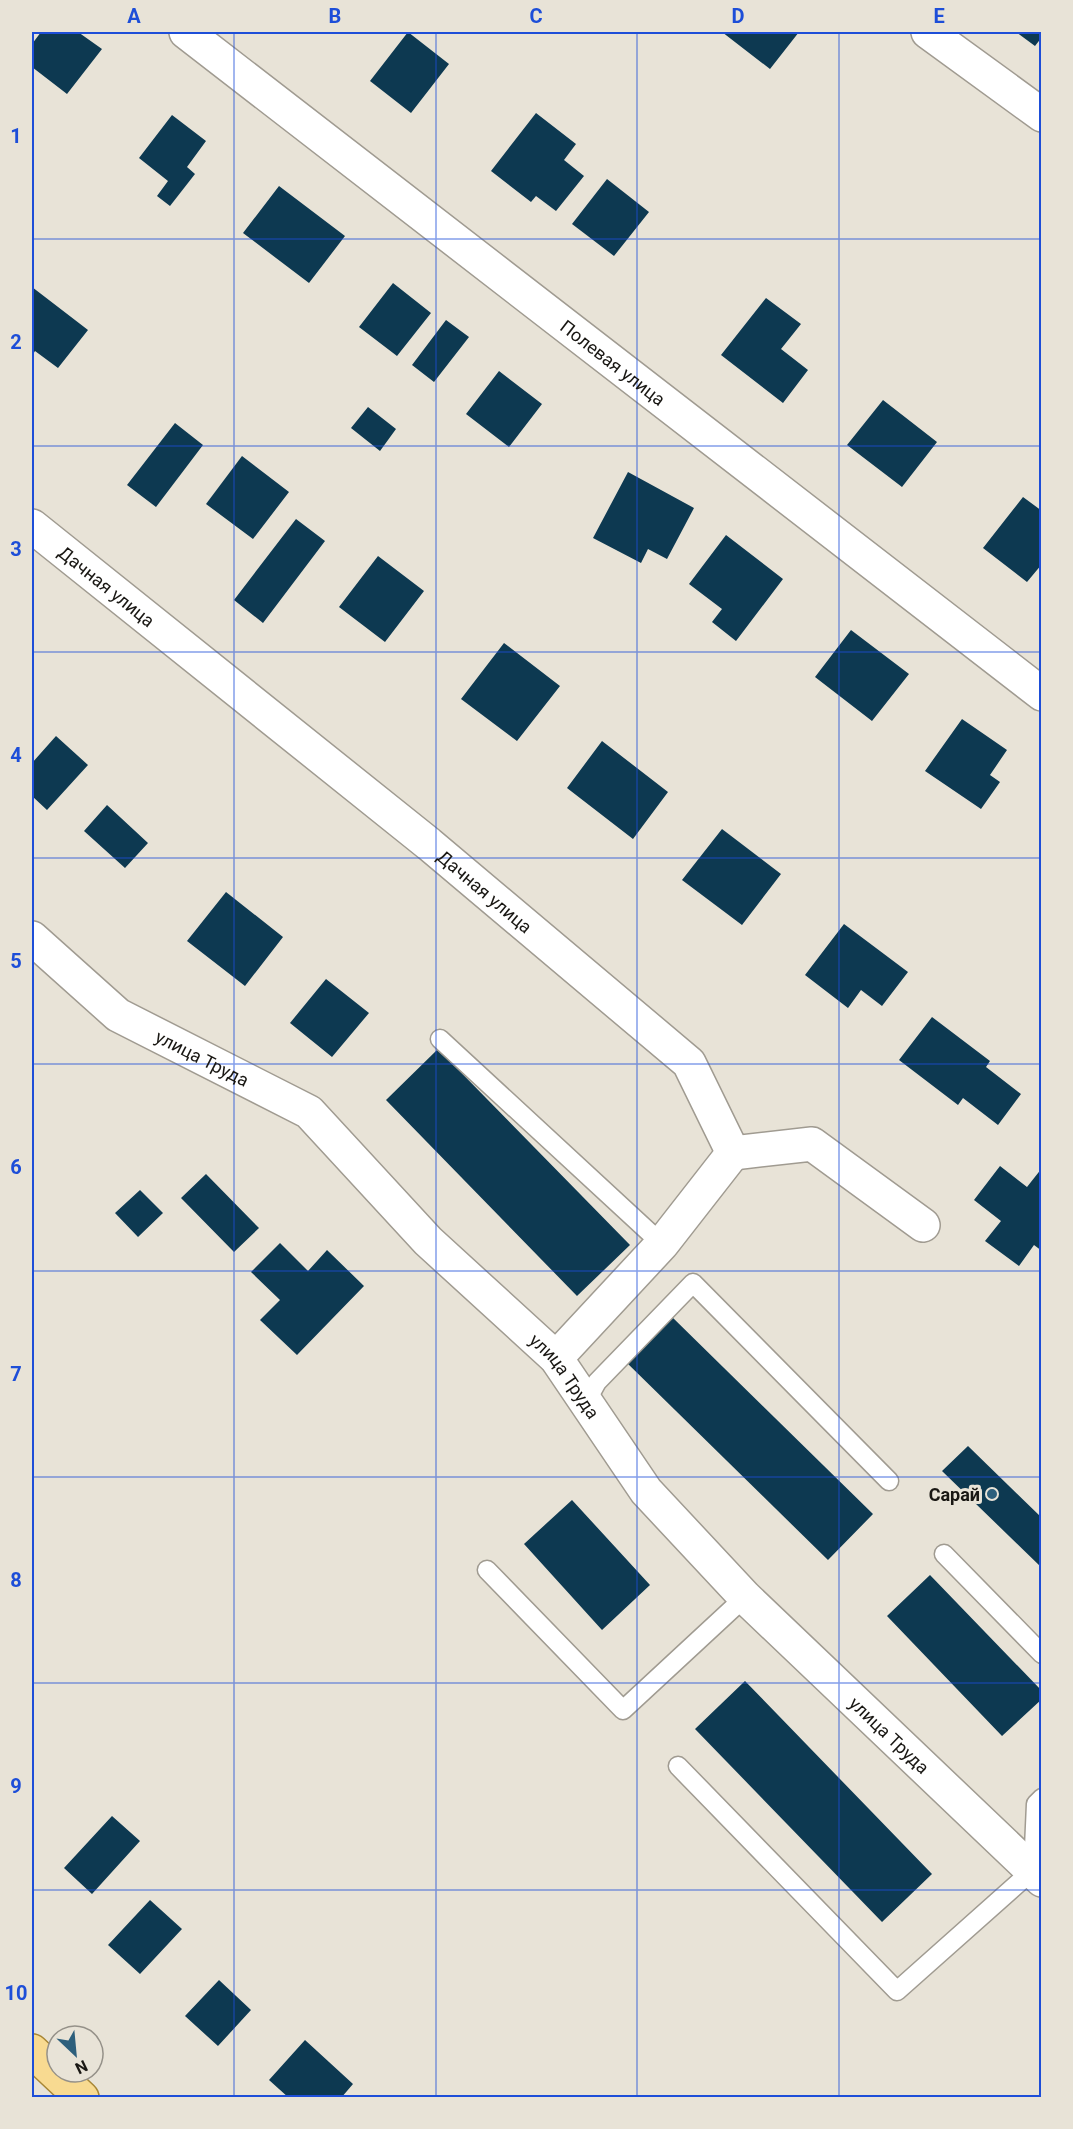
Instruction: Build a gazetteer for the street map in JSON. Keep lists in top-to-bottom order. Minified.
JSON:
{"streets":{"street":["Полевая улица","Дачная улица","улица Труда"]},"places":["Сарай"],"north":"bottom right","grid":{"columns":["A","B","C","D","E"],"rows":["1","2","3","4","5","6","7","8","9","10"]}}
